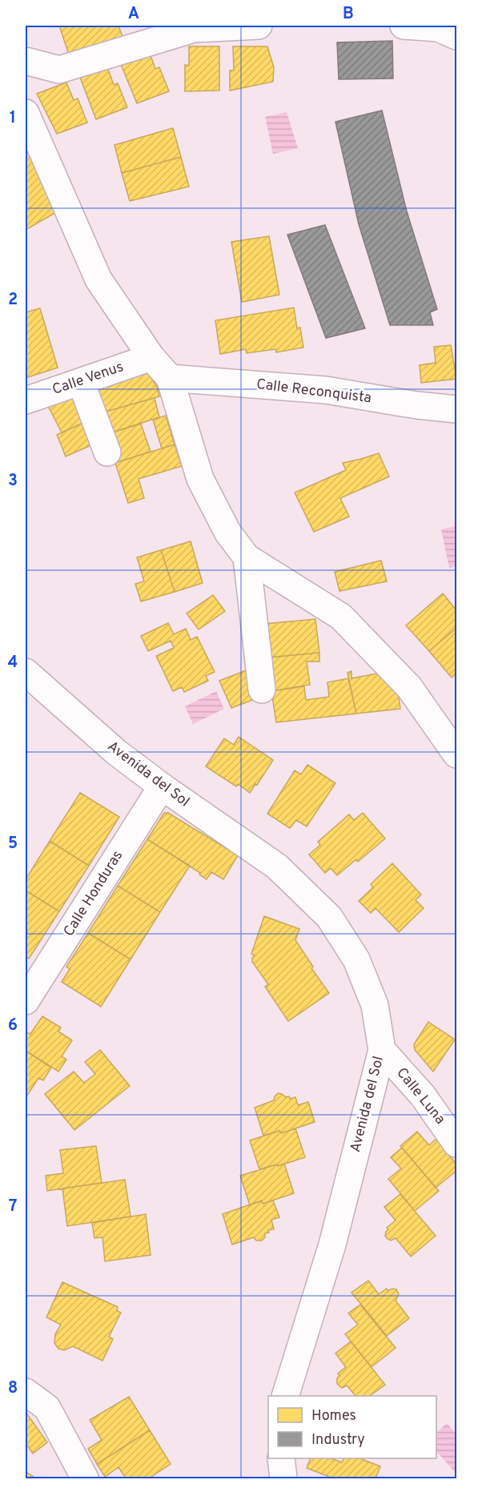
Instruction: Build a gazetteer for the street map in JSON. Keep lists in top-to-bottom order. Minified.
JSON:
{"streets":{"street":["Calle Venus","Calle Reconquista","Avenida del Sol","Calle Honduras","Calle Luna"]},"crossings":[["Avenida del Sol","Calle Honduras"],["Avenida del Sol","Calle Luna"]],"legend":["Homes","Industry"],"grid":{"columns":["A","B"],"rows":["1","2","3","4","5","6","7","8"]}}
